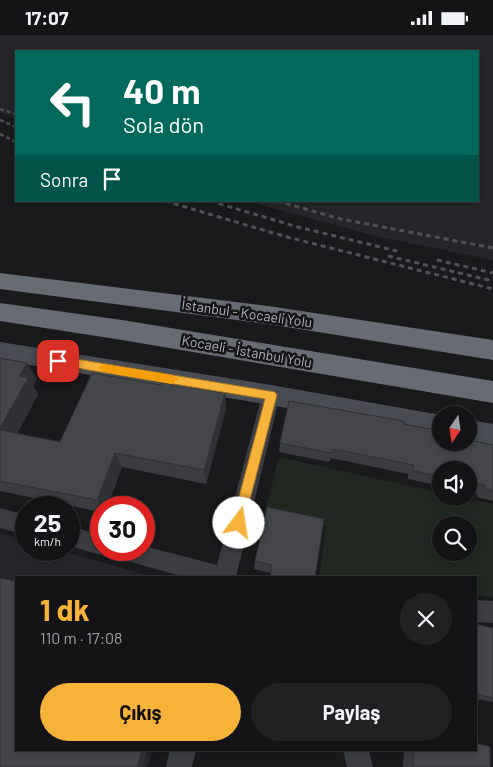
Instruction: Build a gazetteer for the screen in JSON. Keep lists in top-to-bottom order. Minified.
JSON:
{"streets":{"highway":["İstanbul - Kocaeli Yolu","Kocaeli - İstanbul Yolu"]},"north":"bottom","page":{"status":"17:07","turn":["40 m","Sola dön"],"then":"Sonra","speed":"25 km/h","limit":"30","heading":["1 dk","110 m · 17:08"],"buttons":["Çıkış","Paylaş"]}}
